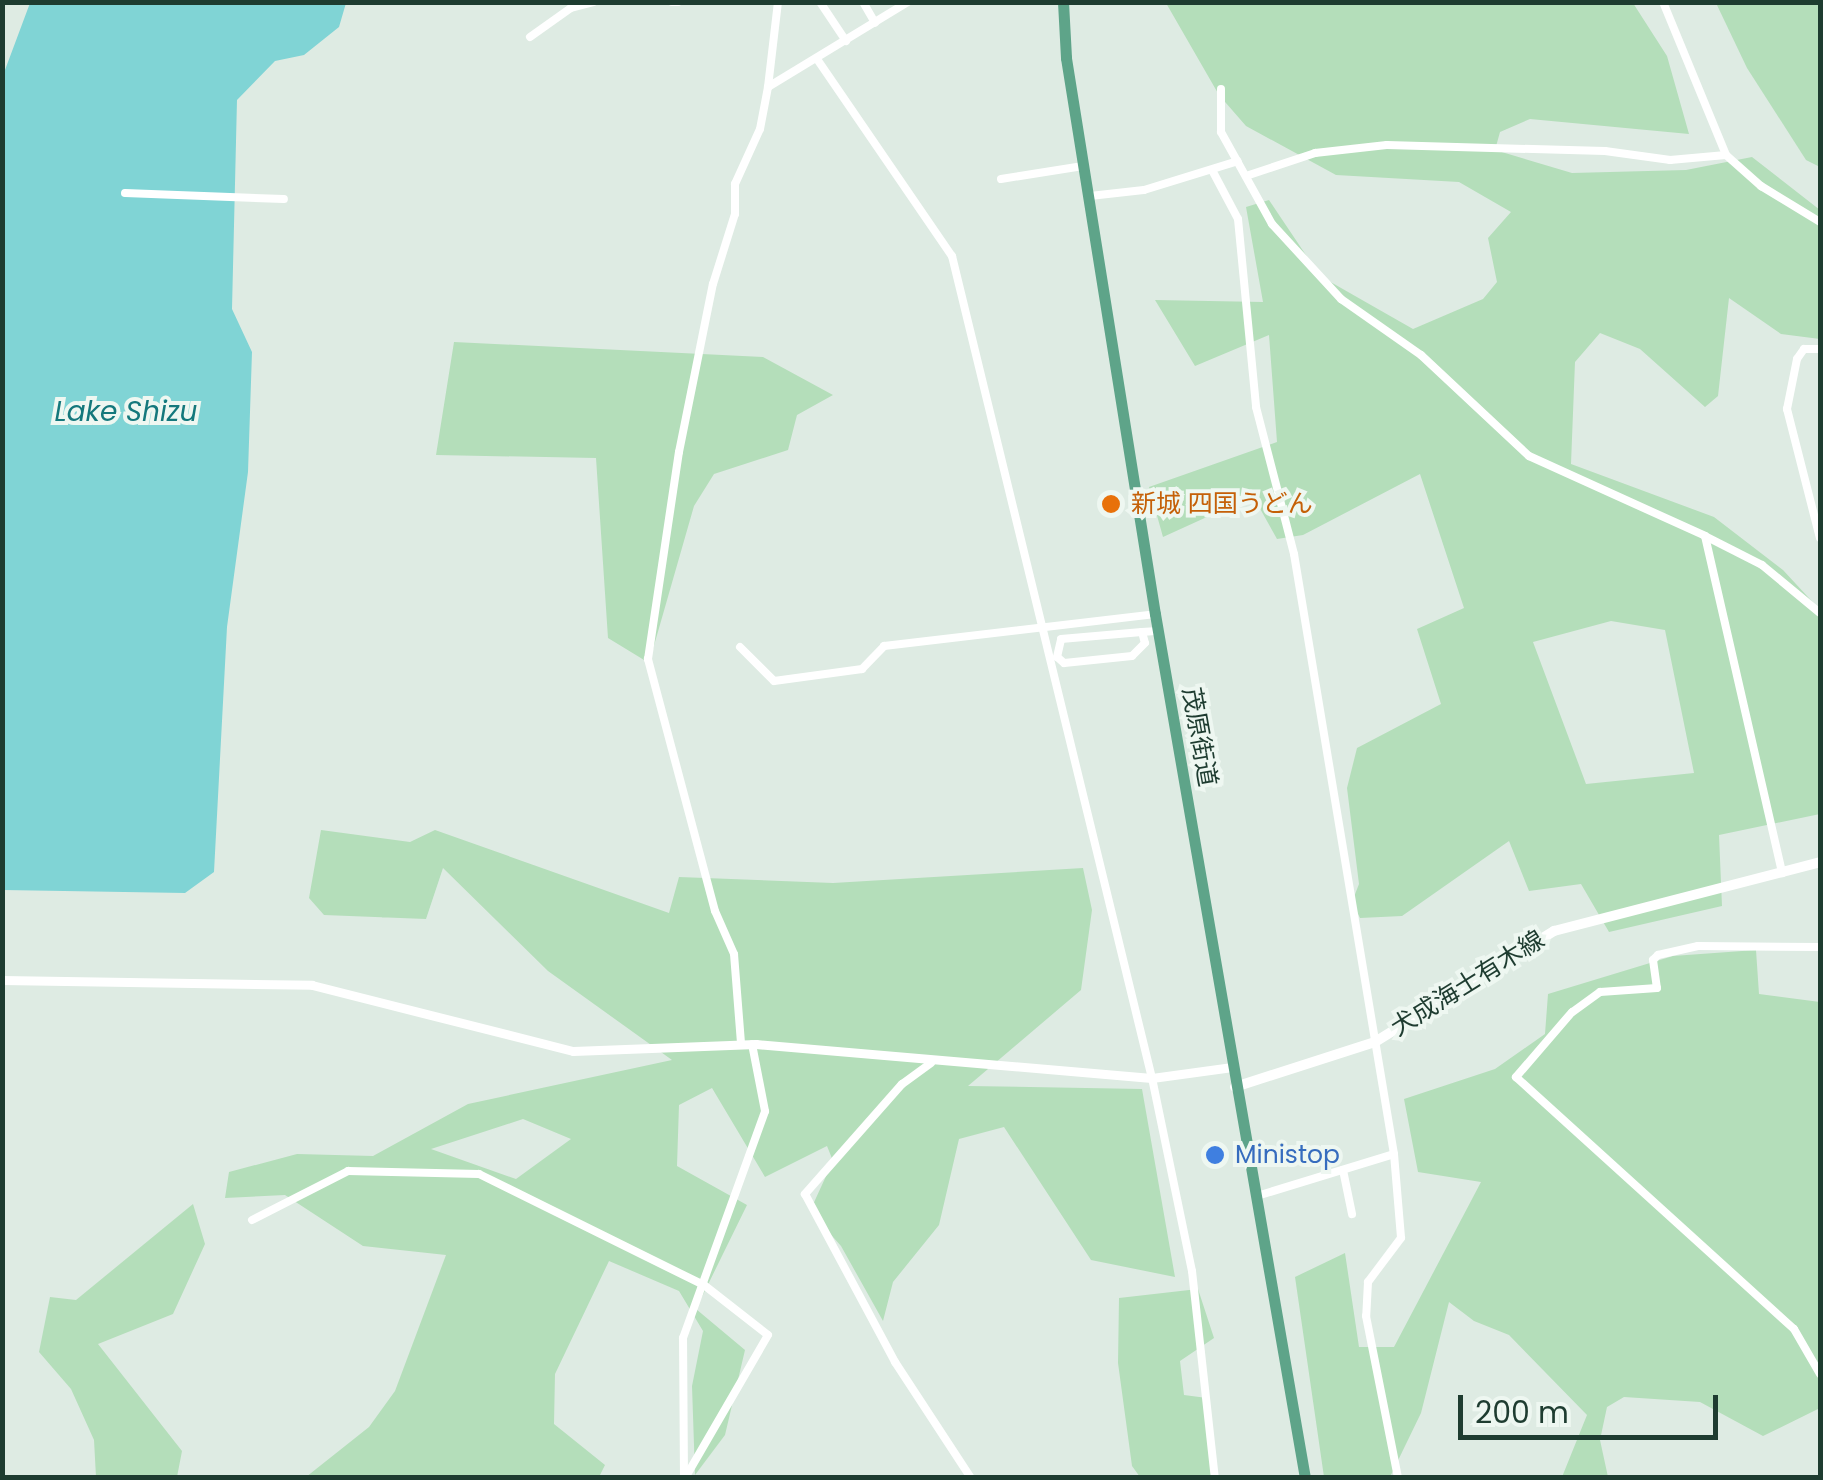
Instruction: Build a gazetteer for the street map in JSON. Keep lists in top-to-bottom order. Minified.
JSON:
{"streets":{"main road":["茂原街道","犬成海士有木線"]},"crossings":[["茂原街道","犬成海士有木線"]],"water":["Lake Shizu"],"places":["新城 四国うどん","Ministop"],"scale_bar":"200 m"}
